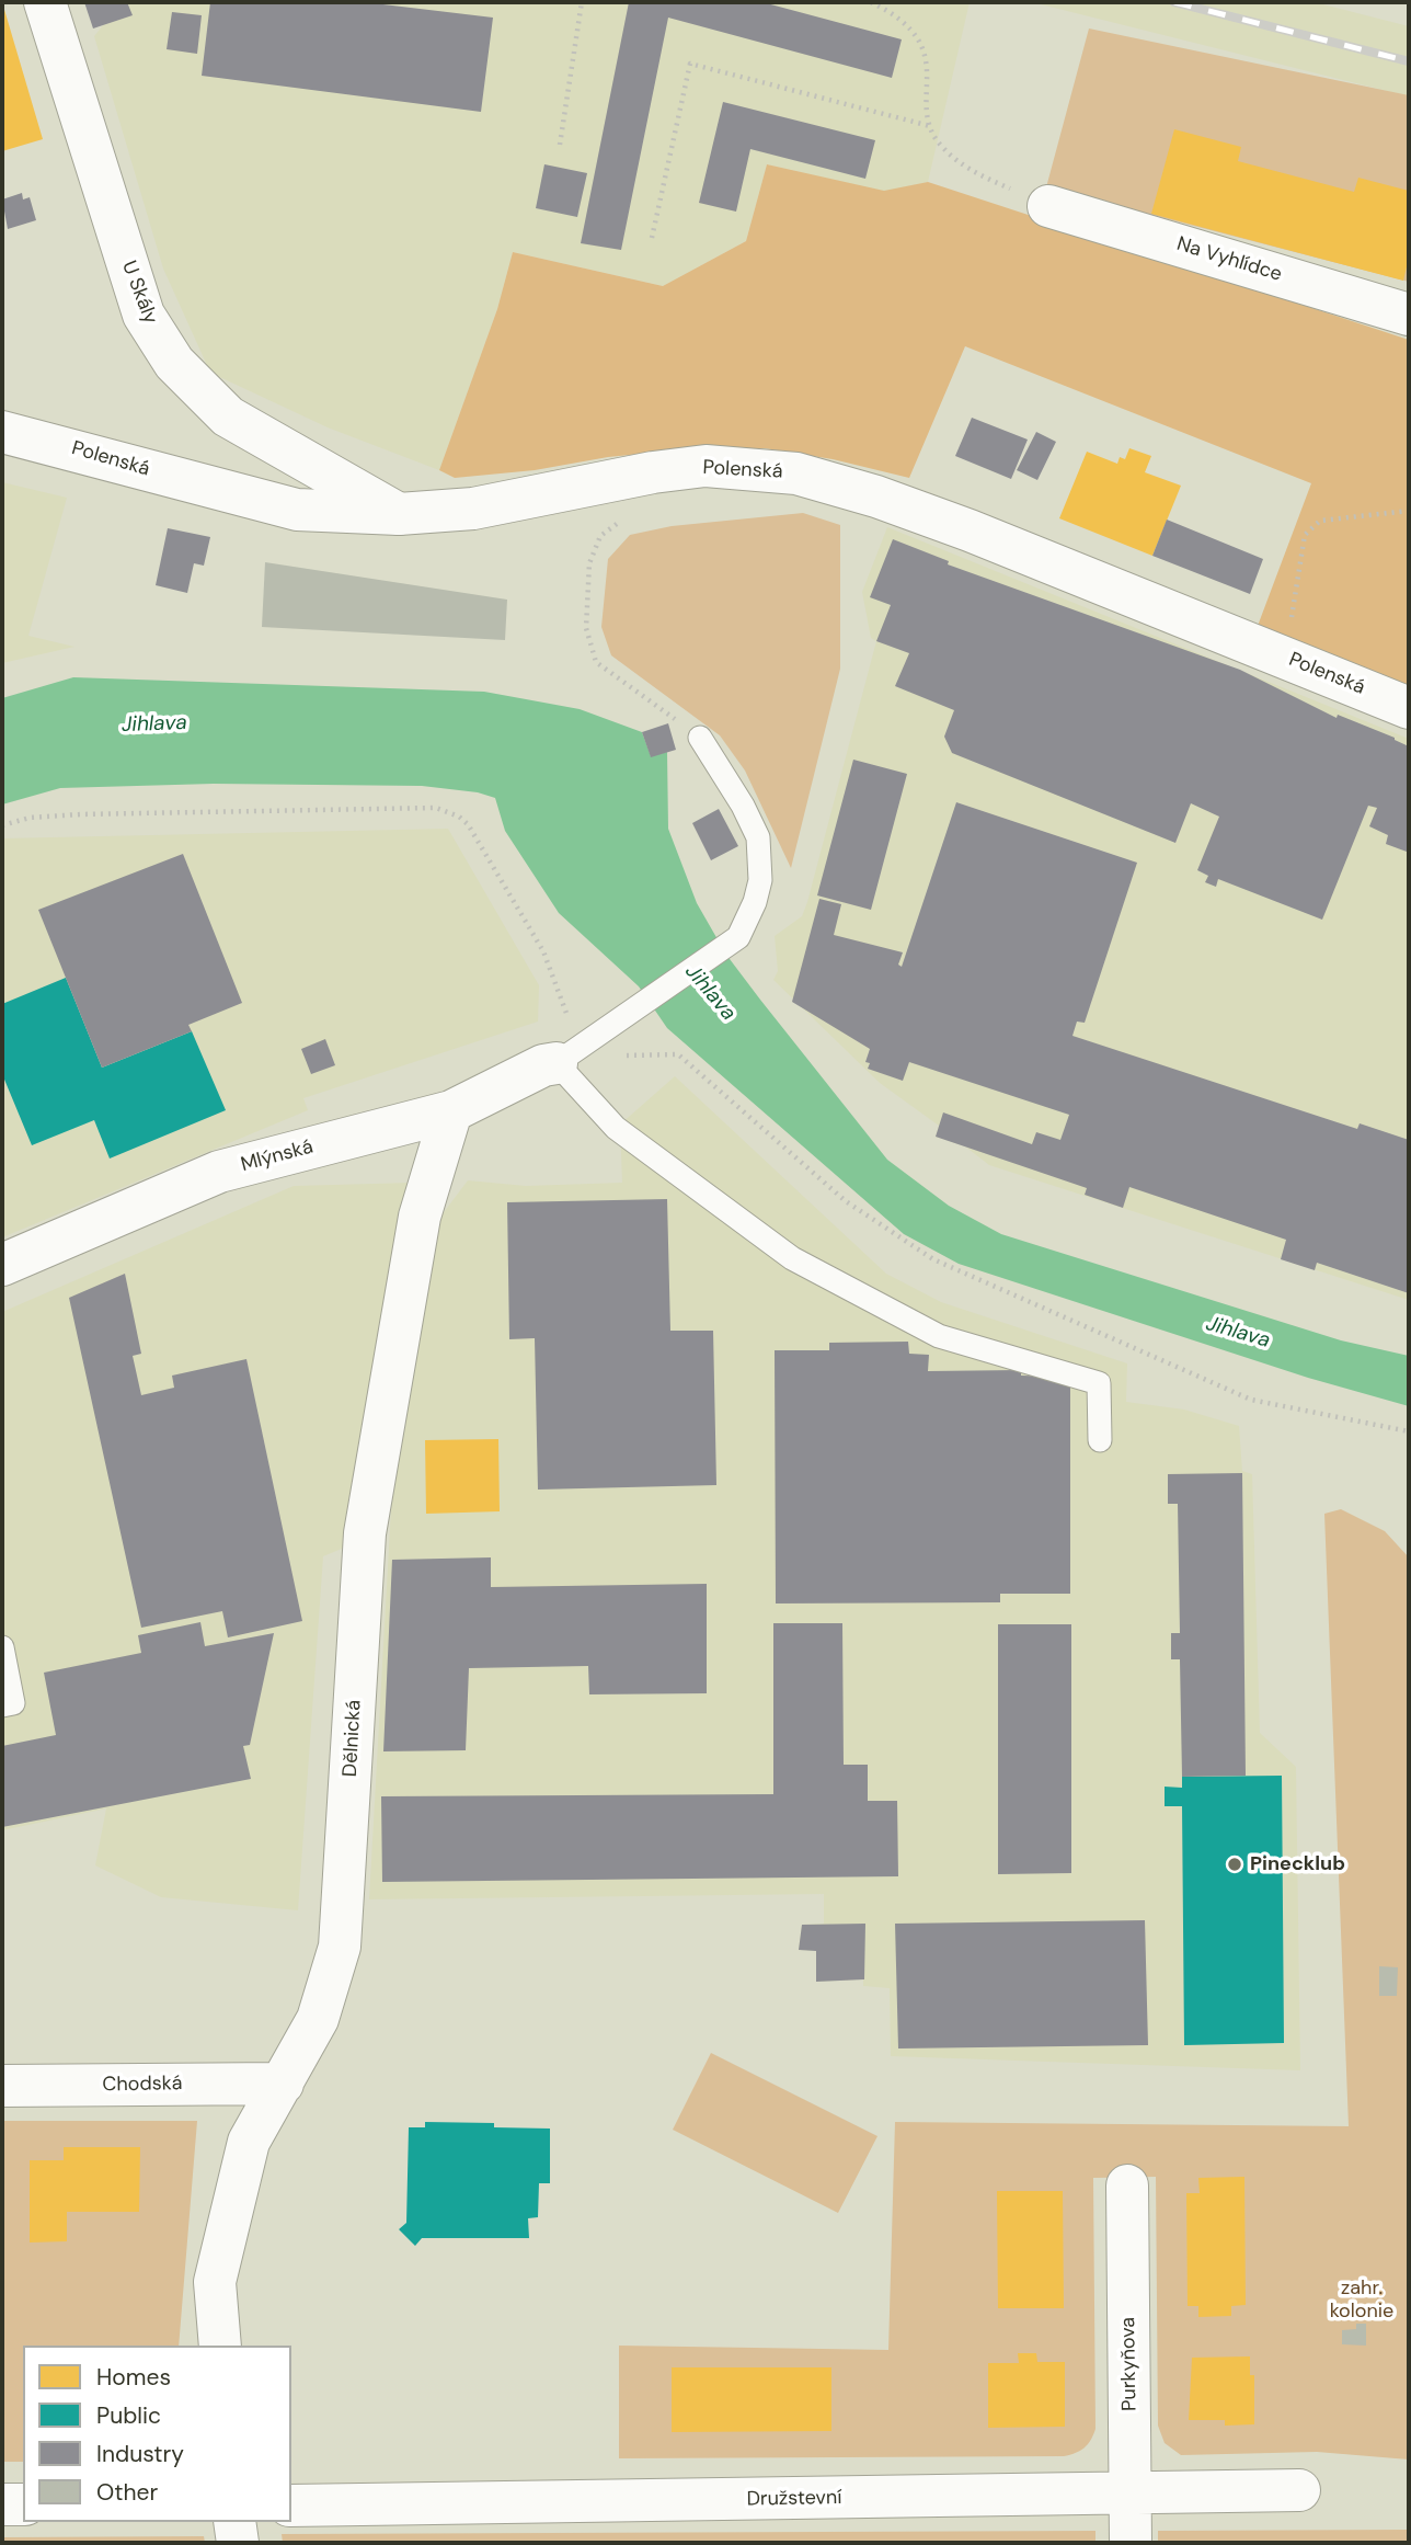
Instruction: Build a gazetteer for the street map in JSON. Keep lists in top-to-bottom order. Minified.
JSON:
{"streets":{"street":["Na Vyhlídce","U Skály","Polenská","Mlýnská","Dělnická","Chodská","Purkyňova","Družstevní"]},"crossings":[["U Skály","Polenská"],["Mlýnská","Dělnická"],["Dělnická","Chodská"],["Purkyňova","Družstevní"]],"water":["Jihlava"],"parks":["zahr. kolonie"],"places":["Pinecklub"],"legend":["Homes","Public","Industry","Other"]}
